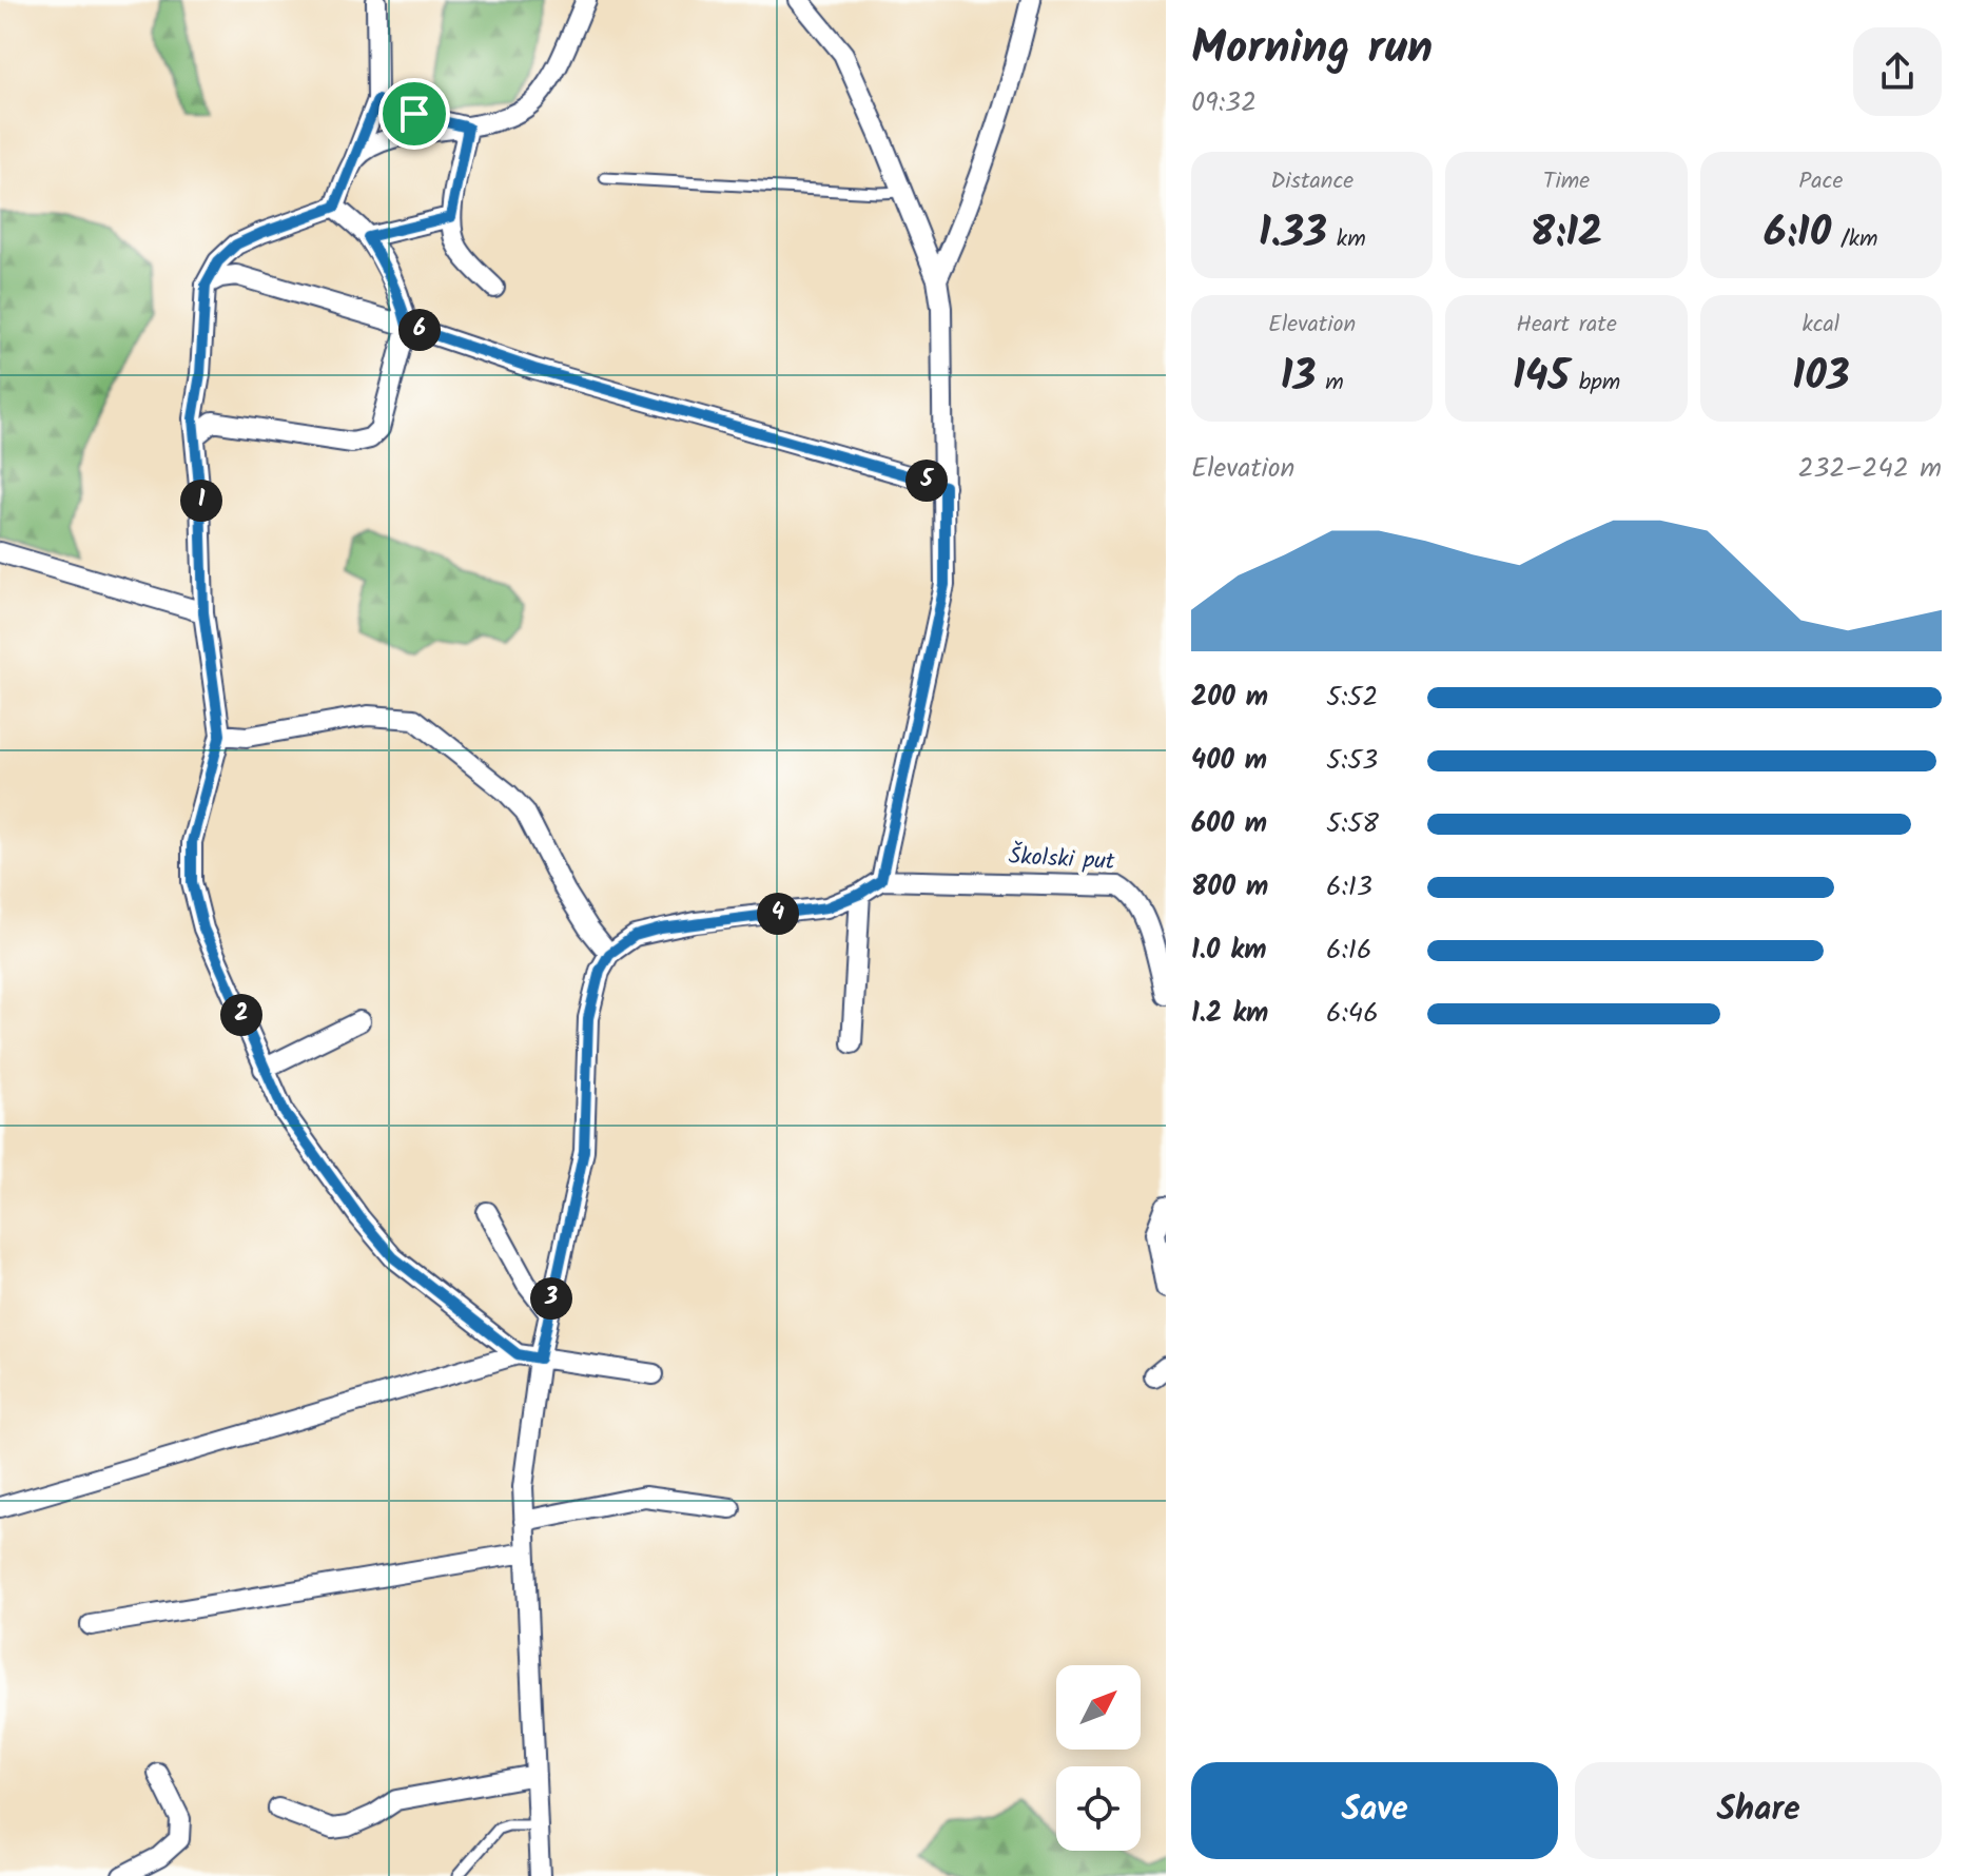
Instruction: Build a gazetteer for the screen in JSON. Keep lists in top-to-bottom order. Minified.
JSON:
{"streets":{"street":["Školski put"]},"north":"top right","page":{"heading":["Morning run","09:32"],"stats":[["Distance","1.33 km"],["Time","8:12"],["Pace","6:10 /km"],["Elevation","13 m"],["Heart rate","145 bpm"],["kcal","103"]],"pins":["6","5","1","4","2","3"],"chart":["Elevation","232–242 m"],"list":[{"name":"200 m","note":"5:52"},{"name":"400 m","note":"5:53"},{"name":"600 m","note":"5:58"},{"name":"800 m","note":"6:13"},{"name":"1.0 km","note":"6:16"},{"name":"1.2 km","note":"6:46"}],"buttons":["Save","Share"]}}
